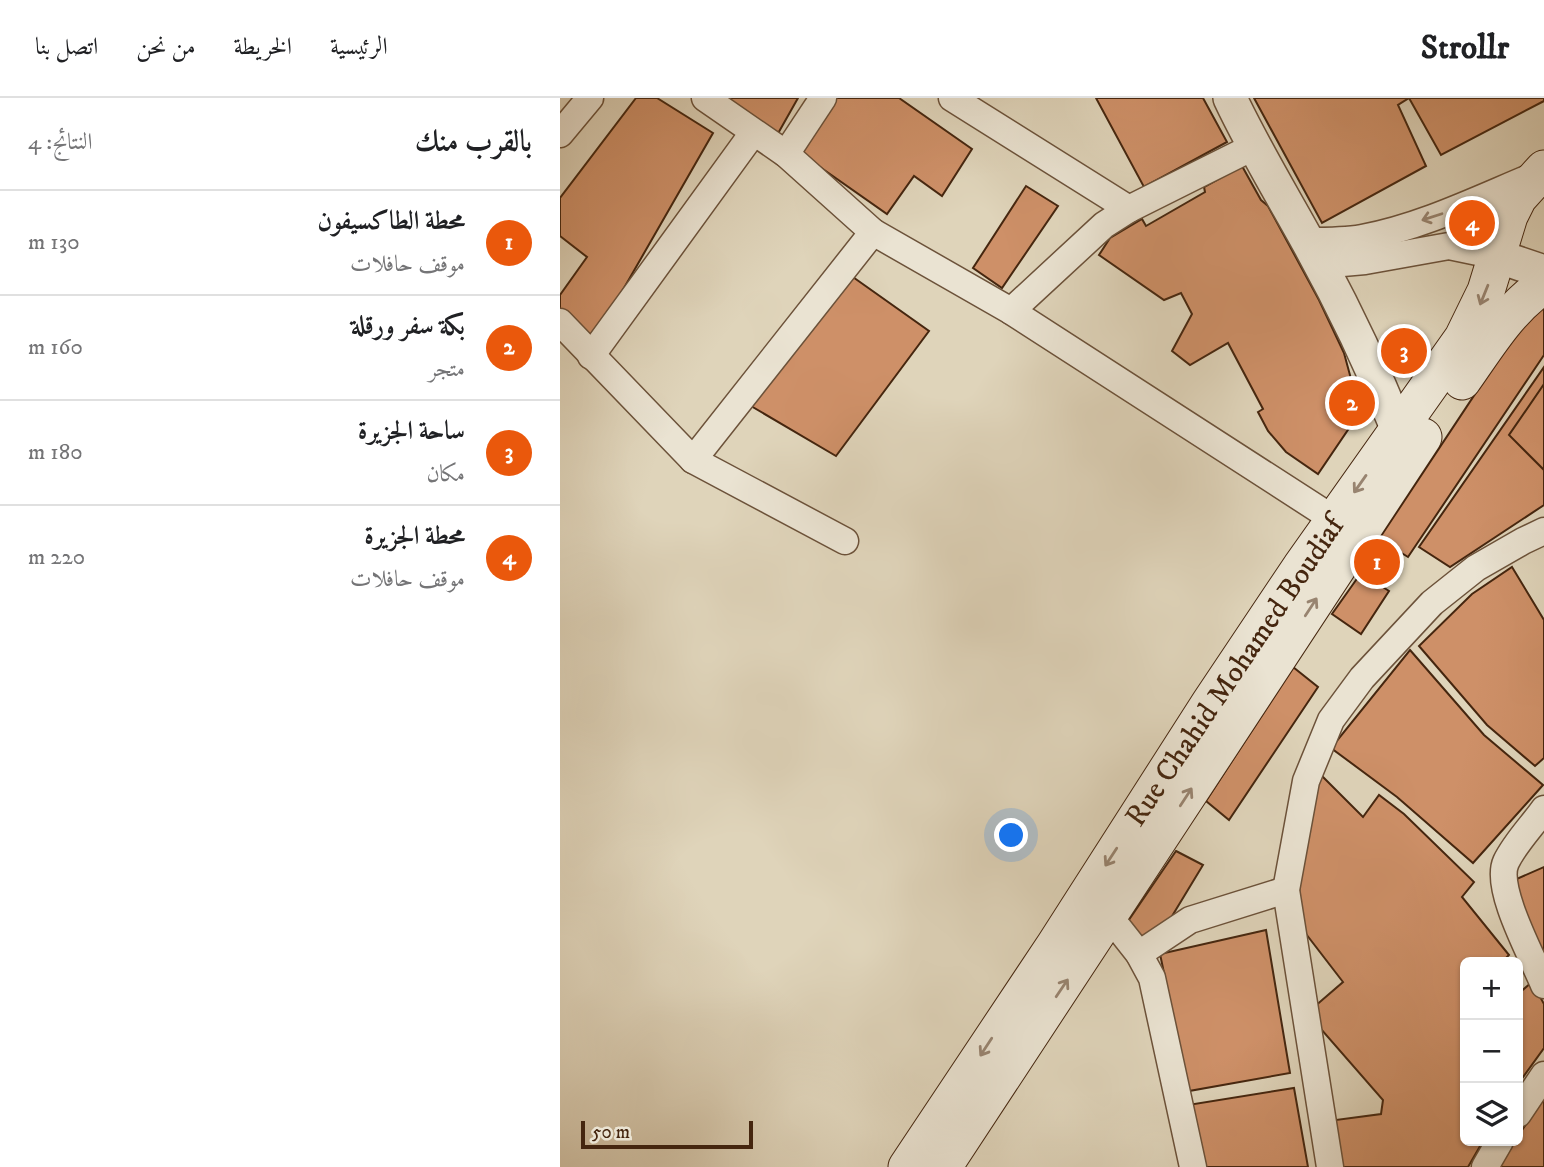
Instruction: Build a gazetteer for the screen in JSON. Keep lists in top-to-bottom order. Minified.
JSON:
{"streets":{"main road":["Rue Chahid Mohamed Boudiaf"]},"scale_bar":"50 m","page":{"header":"Strollr","nav":["الرئيسية","الخريطة","من نحن","اتصل بنا"],"heading":["بالقرب منك","النتائج: 4"],"list":[{"mark":"1","name":"محطة الطاكسيفون","note":"موقف حافلات","value":"130 m"},{"mark":"2","name":"بكة سفر ورقلة","note":"متجر","value":"160 m"},{"mark":"3","name":"ساحة الجزيرة","note":"مكان","value":"180 m"},{"mark":"4","name":"محطة الجزيرة","note":"موقف حافلات","value":"220 m"}],"pins":["4","3","2","1"],"map_buttons":["+","−"],"scale":"50 m"}}
